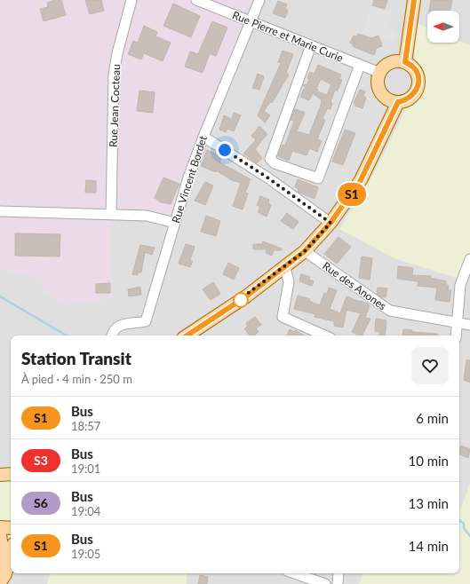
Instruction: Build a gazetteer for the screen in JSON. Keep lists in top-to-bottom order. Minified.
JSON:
{"streets":{"street":["Rue Pierre et Marie Curie","Rue Jean Cocteau","Rue Vincent Bordet","Rue des Anones"]},"crossings":[["Rue Pierre et Marie Curie","Rue Vincent Bordet"]],"lines":["bus line S1"],"north":"left","page":{"on_map":"S1","heading":["Station Transit","À pied · 4 min · 250 m"],"list":[{"mark":"S1","name":"Bus","note":"18:57","value":"6 min"},{"mark":"S3","name":"Bus","note":"19:01","value":"10 min"},{"mark":"S6","name":"Bus","note":"19:04","value":"13 min"},{"mark":"S1","name":"Bus","note":"19:05","value":"14 min"}]}}
